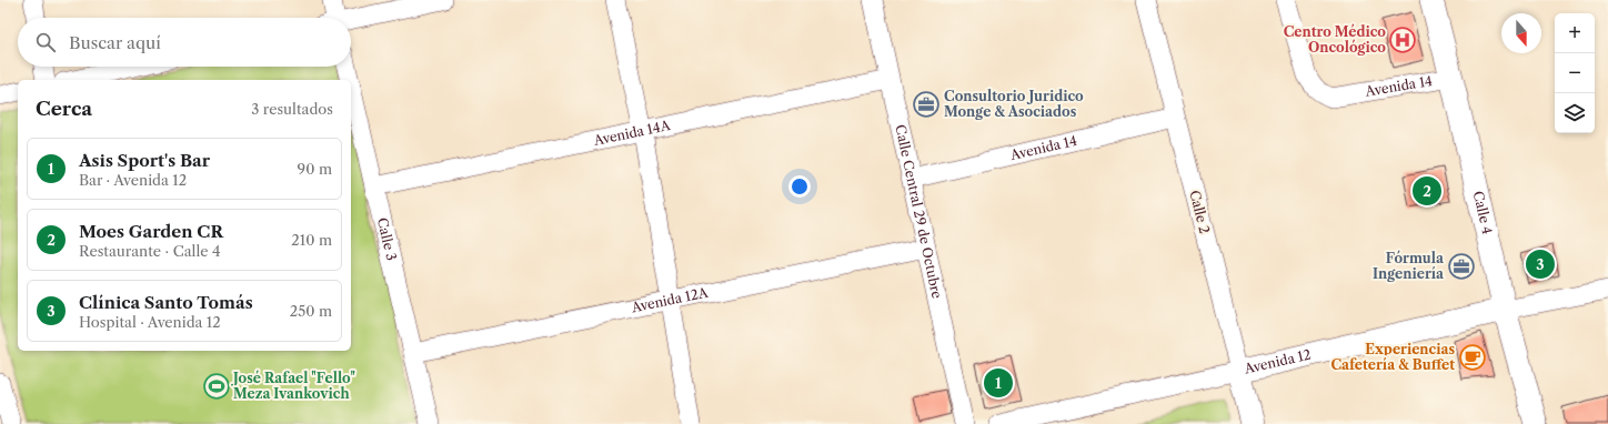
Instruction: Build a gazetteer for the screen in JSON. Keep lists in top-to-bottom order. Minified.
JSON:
{"streets":{"street":["Avenida 14","Avenida 14A","Calle Central 29 de Octubre","Calle 2","Calle 4","Calle 3","Avenida 12A","Avenida 12"]},"crossings":[["Avenida 14","Calle Central 29 de Octubre"],["Avenida 14","Calle 2"],["Avenida 14","Calle 4"],["Avenida 14A","Calle Central 29 de Octubre"],["Avenida 14A","Calle 3"],["Calle Central 29 de Octubre","Avenida 12A"],["Calle 2","Avenida 12"],["Calle 4","Avenida 12"],["Calle 3","Avenida 12A"]],"places":{"hospital":["Centro Médico Oncológico"],"office":["Consultorio Juridico Monge & Asociados","Fórmula Ingeniería"],"cafe":["Experiencias Cafetería & Buffet"],"sports":["José Rafael \"Fello\" Meza Ivankovich"]},"north":"bottom","page":{"map_buttons":["+","−"],"search":"Buscar aquí","heading":["Cerca","3 resultados"],"list":[{"mark":"1","name":"Asis Sport's Bar","note":"Bar · Avenida 12","value":"90 m"},{"mark":"2","name":"Moes Garden CR","note":"Restaurante · Calle 4","value":"210 m"},{"mark":"3","name":"Clínica Santo Tomás","note":"Hospital · Avenida 12","value":"250 m"}],"pins":["2","3","1"]}}
